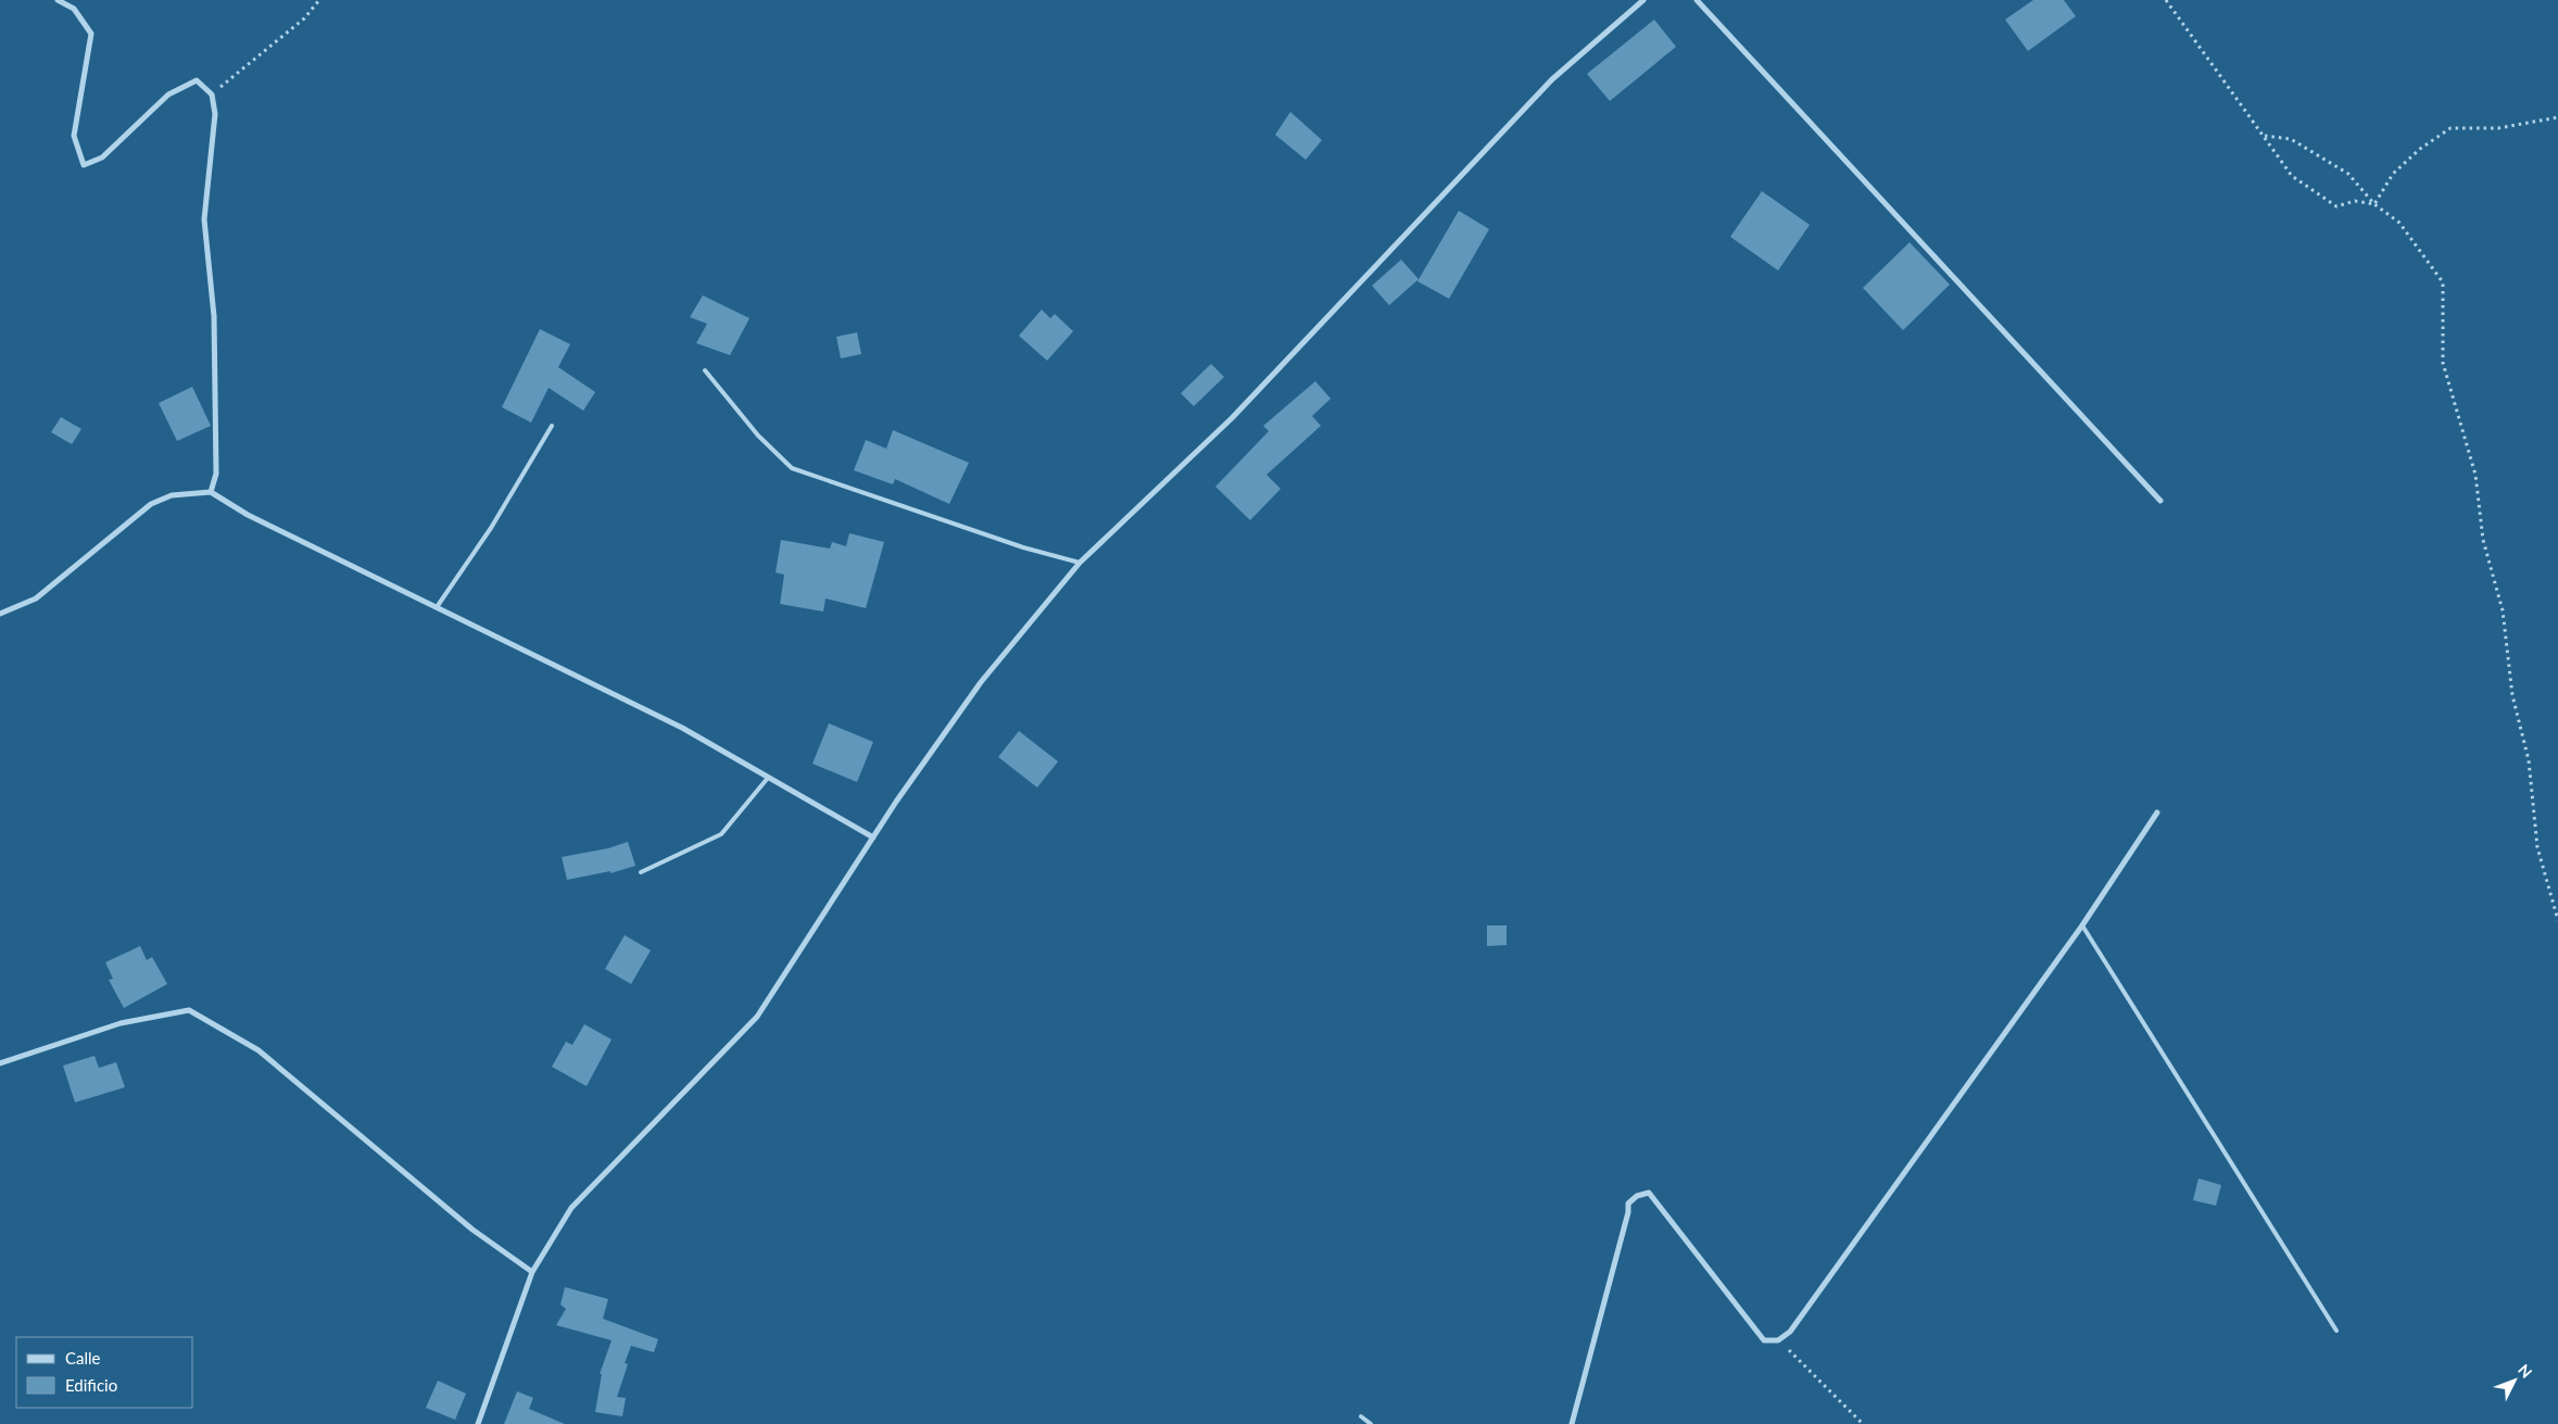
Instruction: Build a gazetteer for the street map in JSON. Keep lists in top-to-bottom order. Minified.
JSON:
{"legend":["Calle","Edificio"],"north":"top right"}
